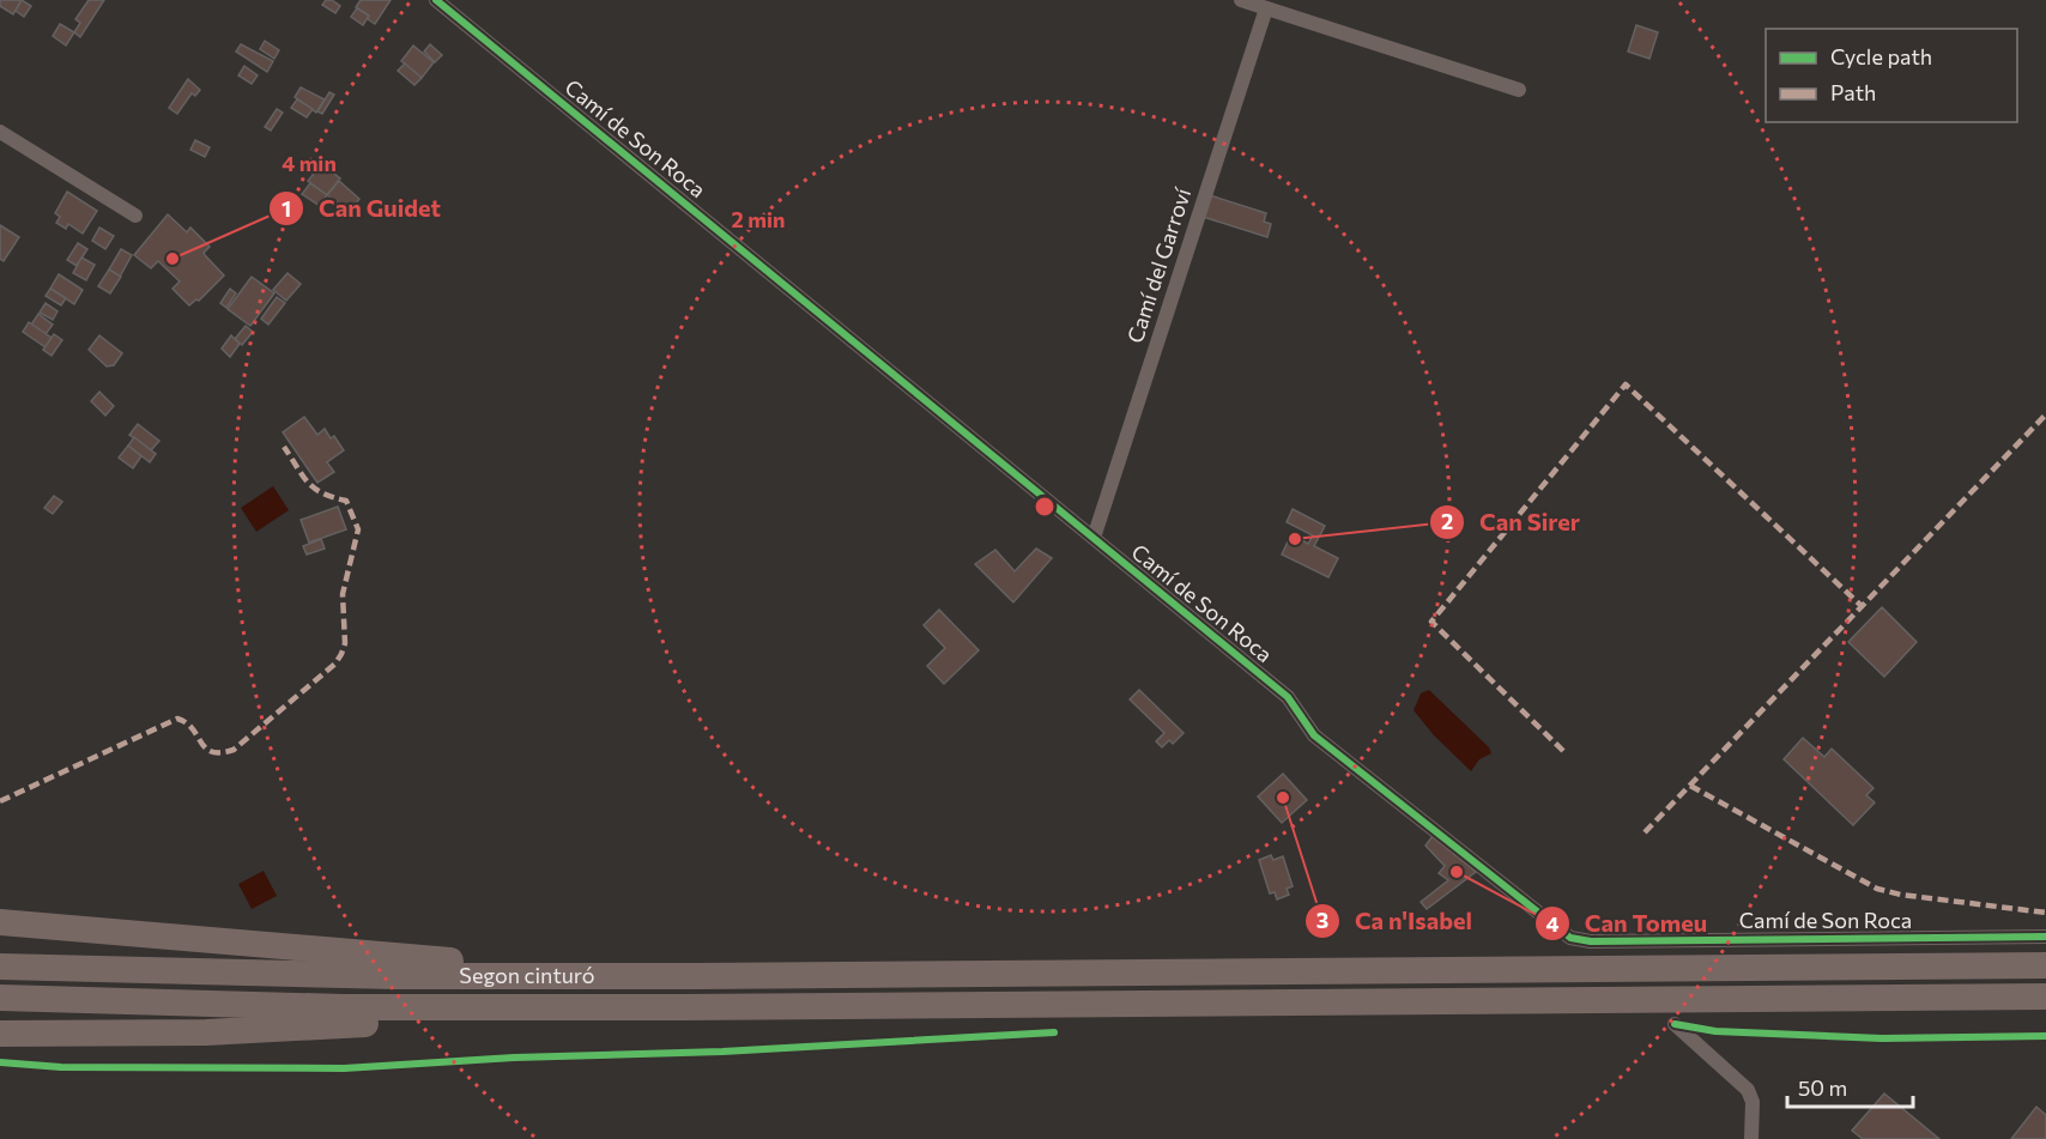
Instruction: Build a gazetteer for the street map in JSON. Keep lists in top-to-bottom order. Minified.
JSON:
{"streets":{"highway":["Segon cinturó"],"street":["Camí de Son Roca","Camí del Garroví"]},"crossings":[["Camí de Son Roca","Camí del Garroví"]],"places":["Can Guidet","Can Sirer","Ca n'Isabel","Can Tomeu"],"legend":["Cycle path","Path"],"scale_bar":"50 m","rings":["4 min","2 min"]}
